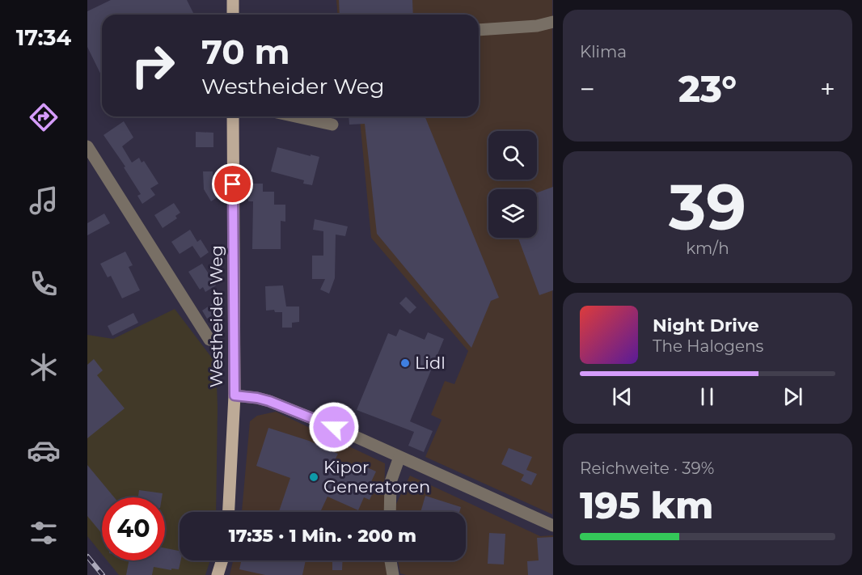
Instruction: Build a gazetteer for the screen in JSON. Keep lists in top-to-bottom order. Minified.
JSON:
{"streets":{"main road":["Westheider Weg"]},"places":["Lidl","Kipor Generatoren"],"page":{"tabs":"17:34","tile":["Klima",["39","km/h"],["Reichweite · 39%","195 km"]],"turn":["70 m","Westheider Weg"],"heat":["−","23°","+"],"song":["Night Drive","The Halogens"],"limit":"40","trip":"17:35 · 1 Min. · 200 m"}}
